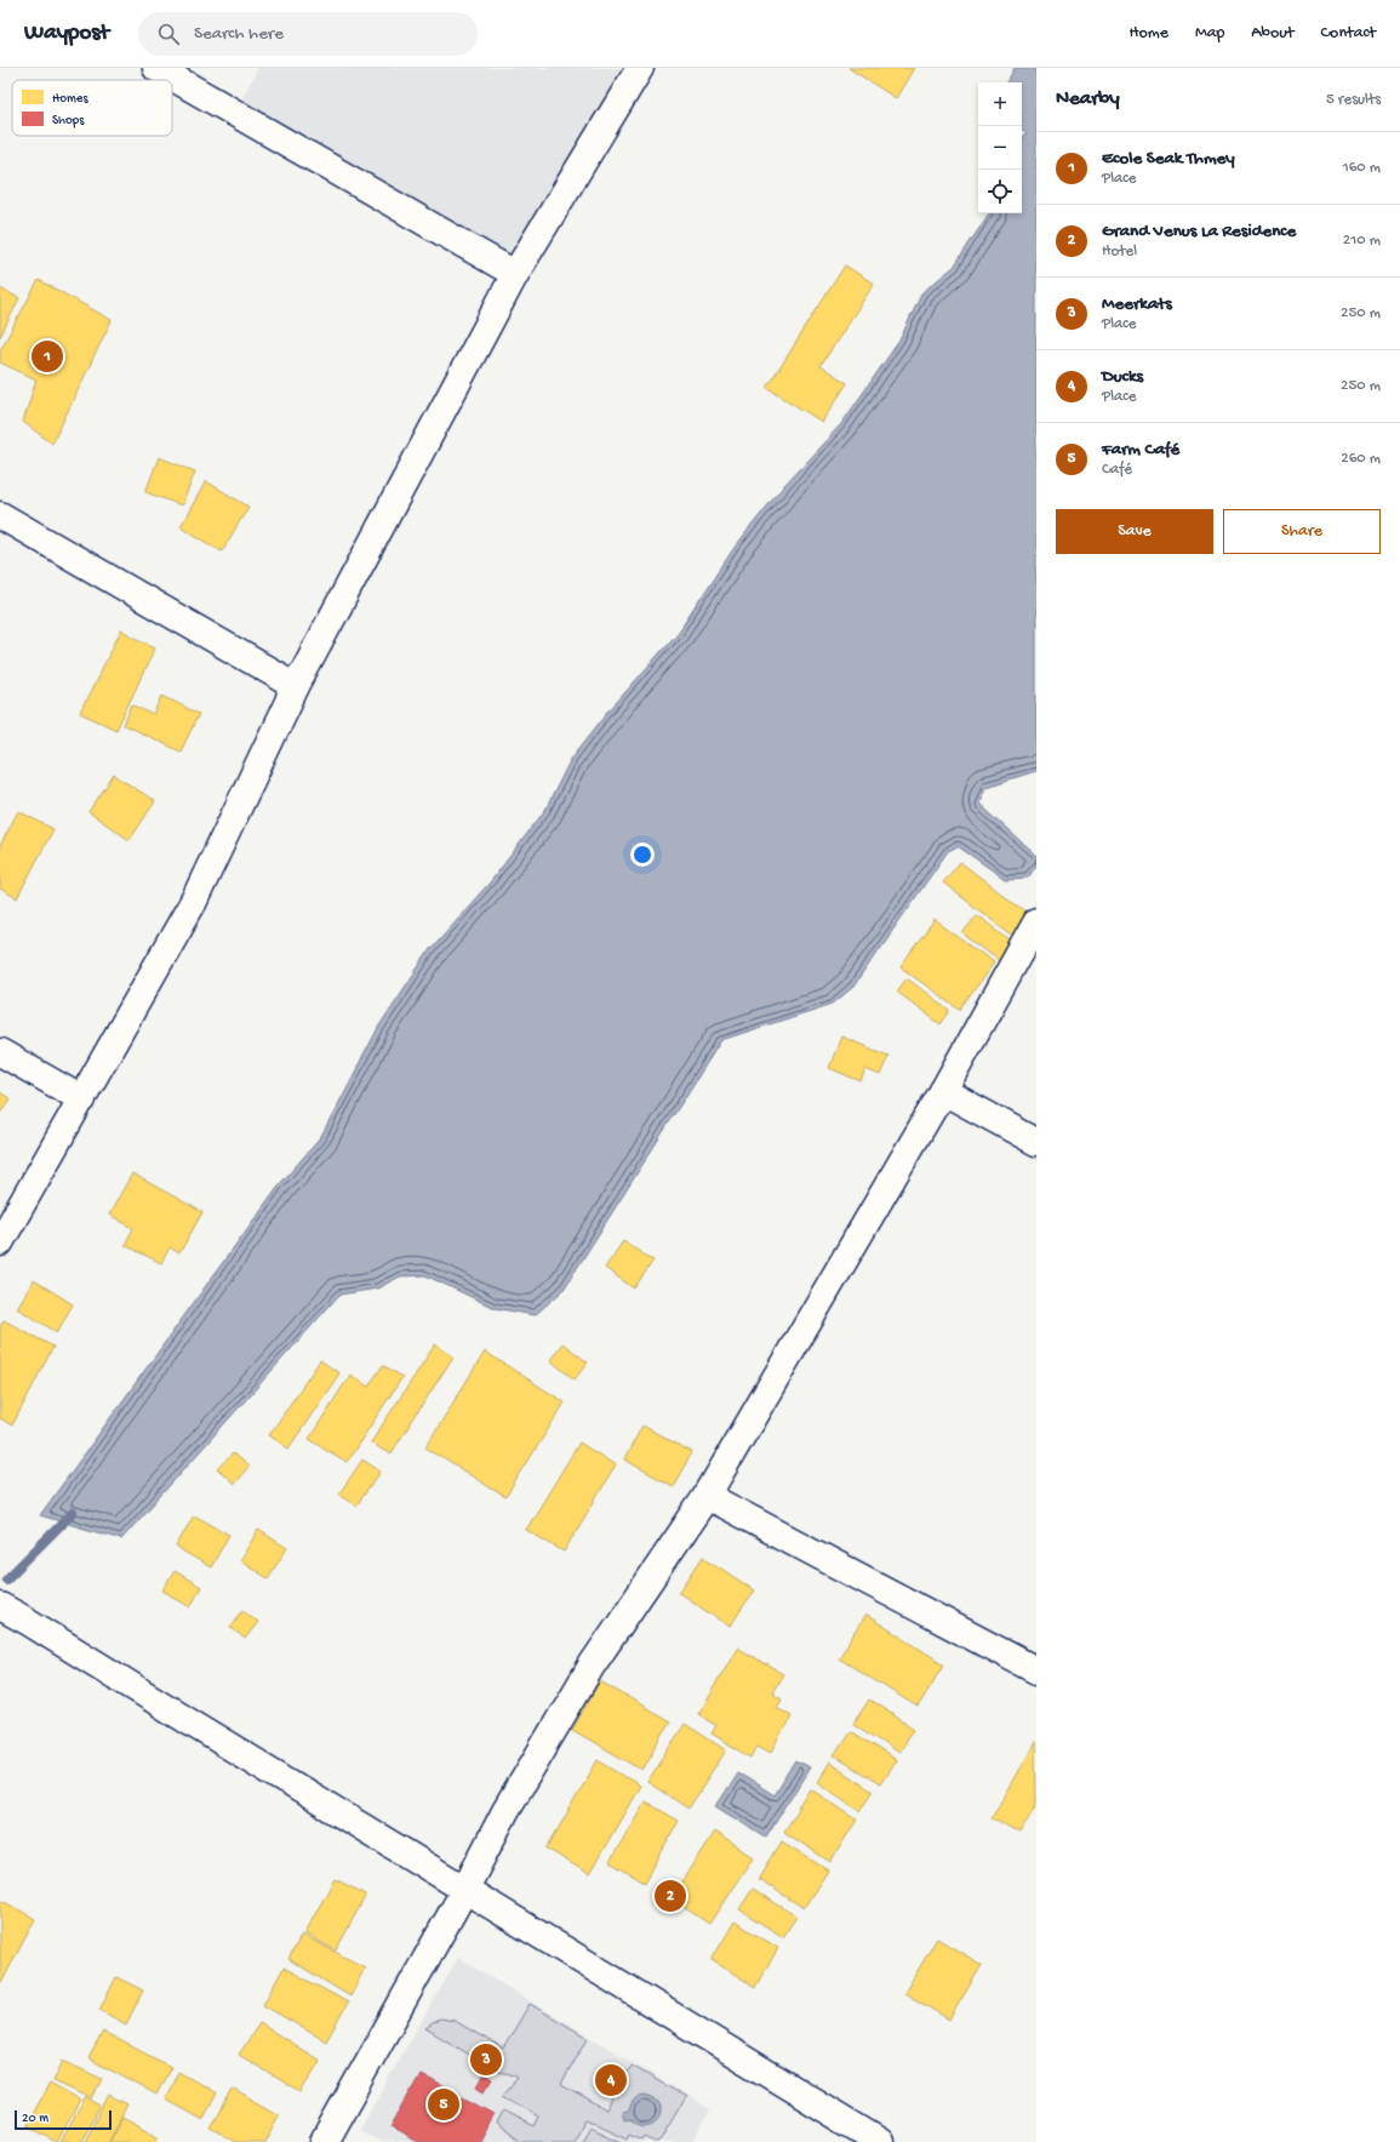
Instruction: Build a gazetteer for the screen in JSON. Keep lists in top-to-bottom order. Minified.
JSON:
{"legend":["Homes","Shops"],"scale_bar":"20 m","page":{"header":"Waypost","search":"Search here","nav":["Home","Map","About","Contact"],"heading":["Nearby","5 results"],"map_buttons":["+","−"],"list":[{"mark":"1","name":"Ecole Seak Thmey","note":"Place","value":"160 m"},{"mark":"2","name":"Grand Venus La Residence","note":"Hotel","value":"210 m"},{"mark":"3","name":"Meerkats","note":"Place","value":"250 m"},{"mark":"4","name":"Ducks","note":"Place","value":"250 m"},{"mark":"5","name":"Farm Café","note":"Café","value":"260 m"}],"pins":["1","2","3","4","5"],"buttons":["Save","Share"],"scale":"20 m"}}
